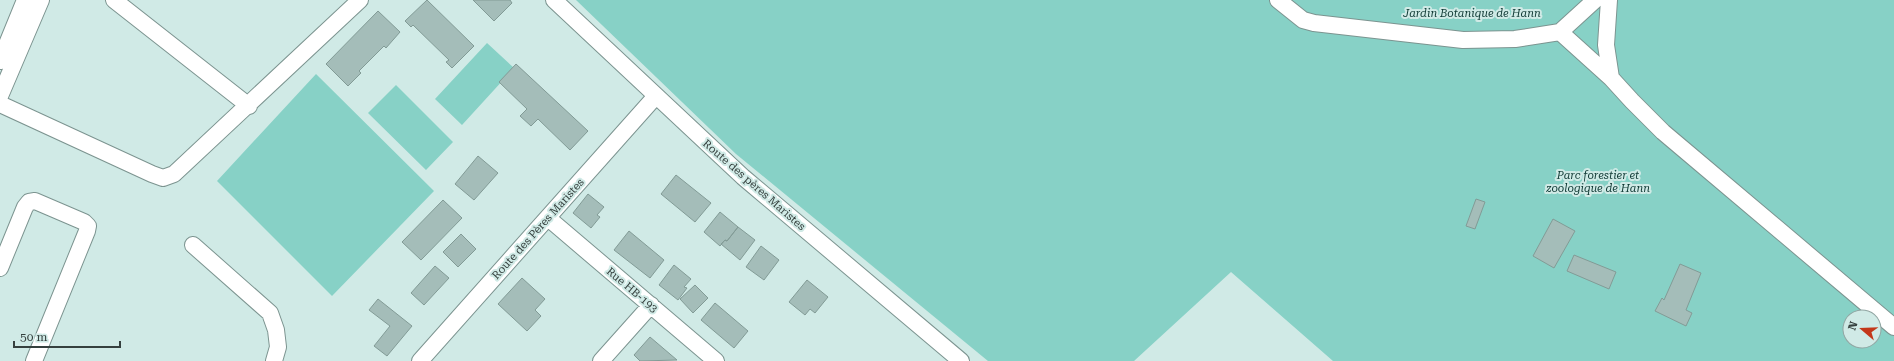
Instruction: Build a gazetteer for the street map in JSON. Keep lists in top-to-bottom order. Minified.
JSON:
{"streets":{"street":["Route des pères Maristes","Route des Pères Maristes","Rue HB-193"]},"crossings":[["Route des pères Maristes","Route des Pères Maristes"],["Route des Pères Maristes","Rue HB-193"]],"parks":["Jardin Botanique de Hann","Parc forestier et zoologique de Hann"],"scale_bar":"50 m","north":"left"}
